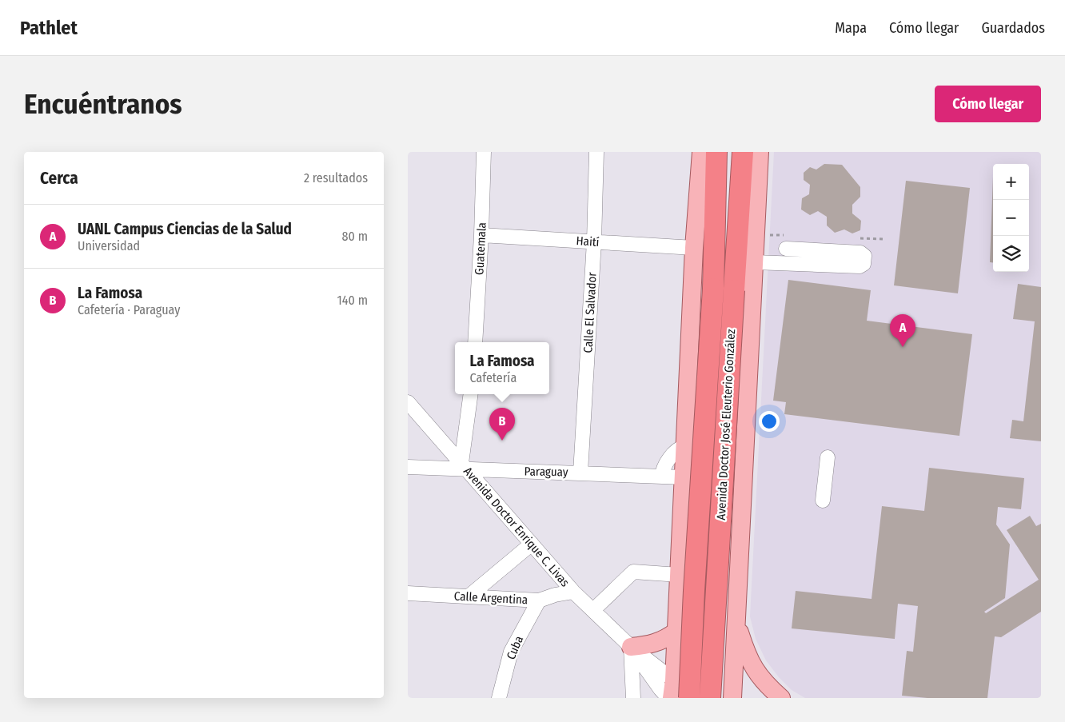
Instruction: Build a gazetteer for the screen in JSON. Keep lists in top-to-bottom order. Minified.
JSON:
{"streets":{"highway":["Avenida Doctor José Eleuterio González"],"street":["Haití","Guatemala","Calle El Salvador","Paraguay","Avenida Doctor Enrique C. Livas","Calle Argentina","Cuba"]},"crossings":[["Haití","Guatemala"],["Haití","Calle El Salvador"],["Calle El Salvador","Paraguay"],["Paraguay","Avenida Doctor Enrique C. Livas"],["Avenida Doctor Enrique C. Livas","Calle Argentina"],["Calle Argentina","Cuba"]],"page":{"header":"Pathlet","nav":["Mapa","Cómo llegar","Guardados"],"buttons":"Cómo llegar","title":"Encuéntranos","heading":["Cerca","2 resultados"],"map_buttons":["+","−"],"list":[{"mark":"A","name":"UANL Campus Ciencias de la Salud","note":"Universidad","value":"80 m"},{"mark":"B","name":"La Famosa","note":"Cafetería · Paraguay","value":"140 m"}],"pins":["A","B"],"popup":["La Famosa","Cafetería"]}}
